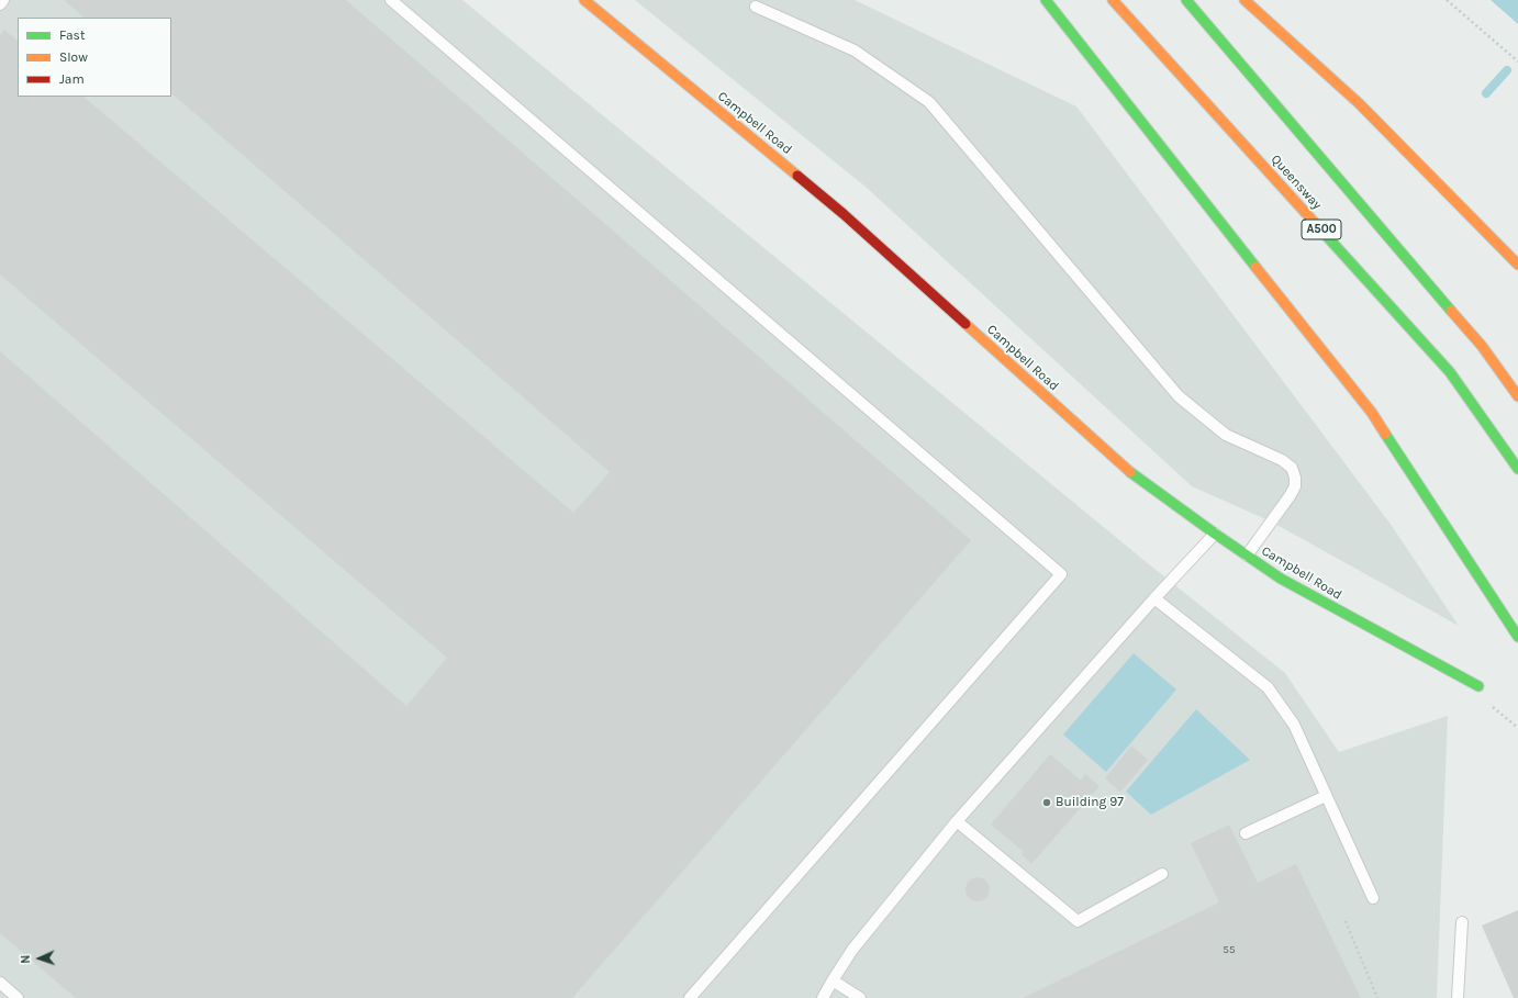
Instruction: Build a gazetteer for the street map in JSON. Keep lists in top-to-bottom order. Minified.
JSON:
{"streets":{"main road":["Campbell Road","Queensway","A500"]},"places":["Building 97"],"house_numbers":["55"],"legend":["Fast","Slow","Jam"],"north":"left"}
